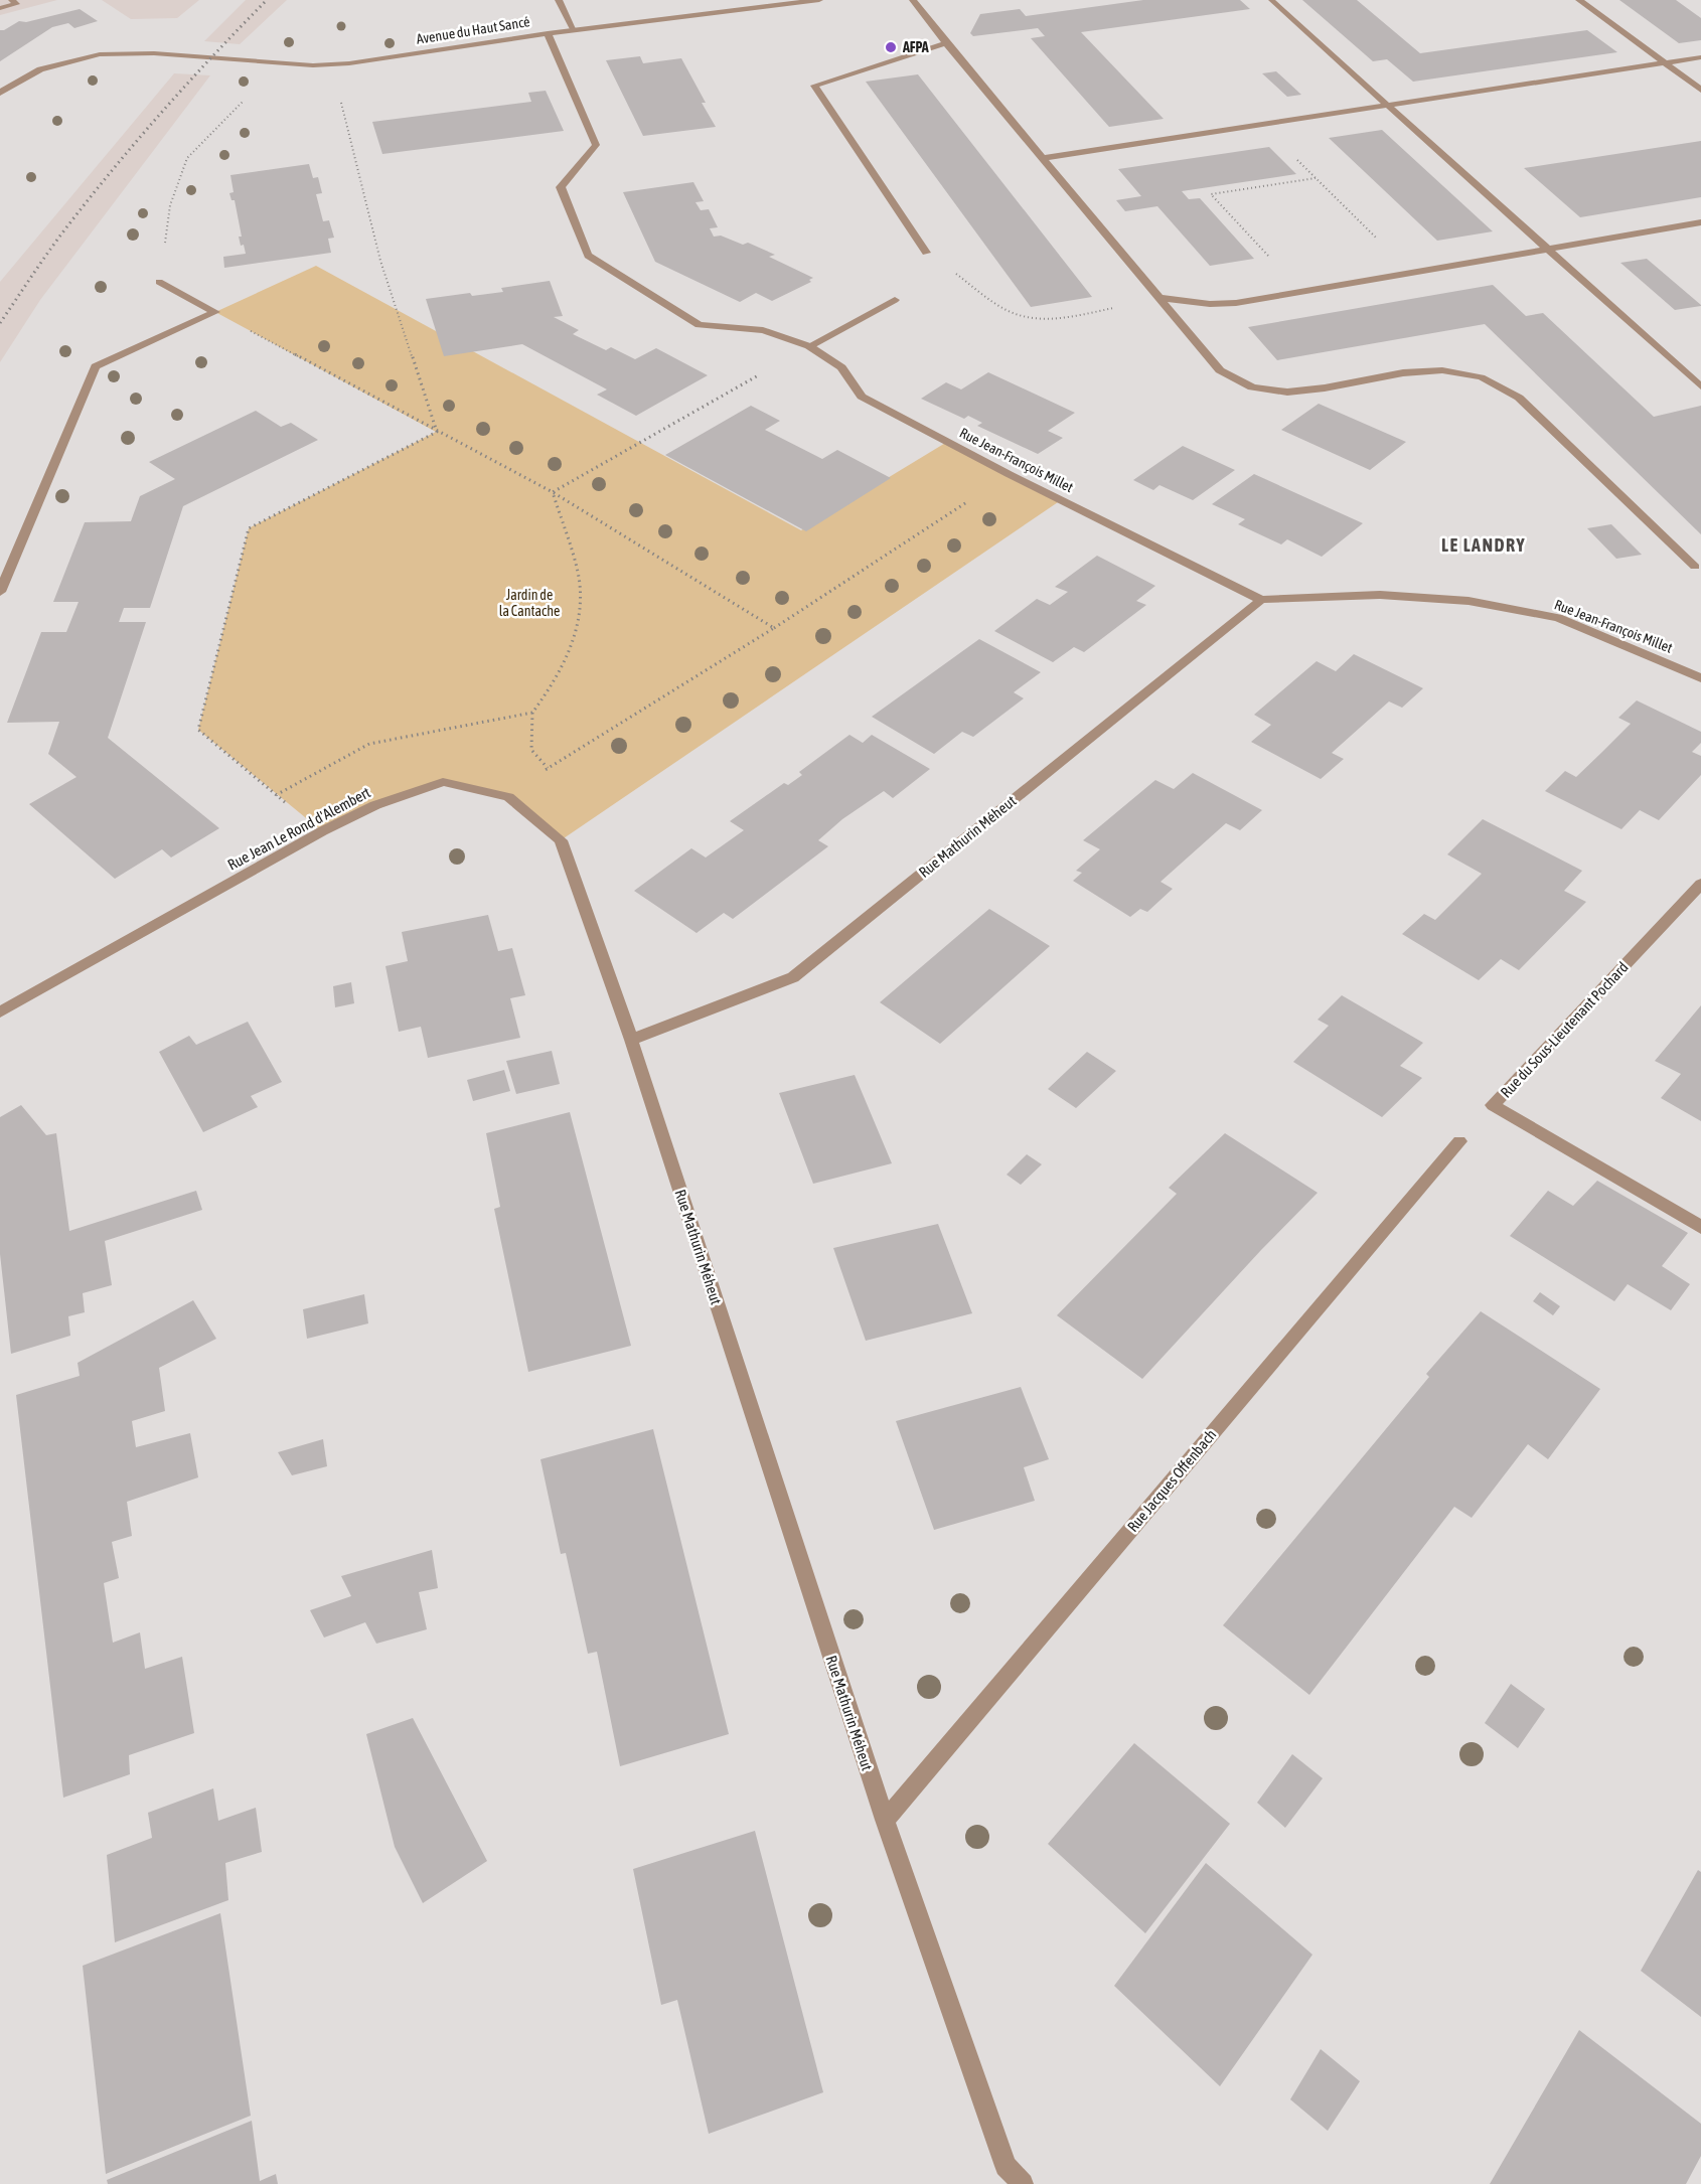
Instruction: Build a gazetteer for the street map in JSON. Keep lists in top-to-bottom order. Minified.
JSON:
{"streets":{"street":["Avenue du Haut Sancé","Rue Jean-François Millet","Rue Jean Le Rond d'Alembert","Rue Mathurin Méheut","Rue du Sous-Lieutenant Pochard","Rue Jacques Offenbach"]},"crossings":[["Avenue du Haut Sancé","Rue Jean-François Millet"],["Rue Jean-François Millet","Rue Mathurin Méheut"],["Rue Jean Le Rond d'Alembert","Rue Mathurin Méheut"],["Rue Mathurin Méheut","Rue Jacques Offenbach"]],"districts":["LE LANDRY"],"parks":["Jardin de la Cantache"],"places":["AFPA"]}
